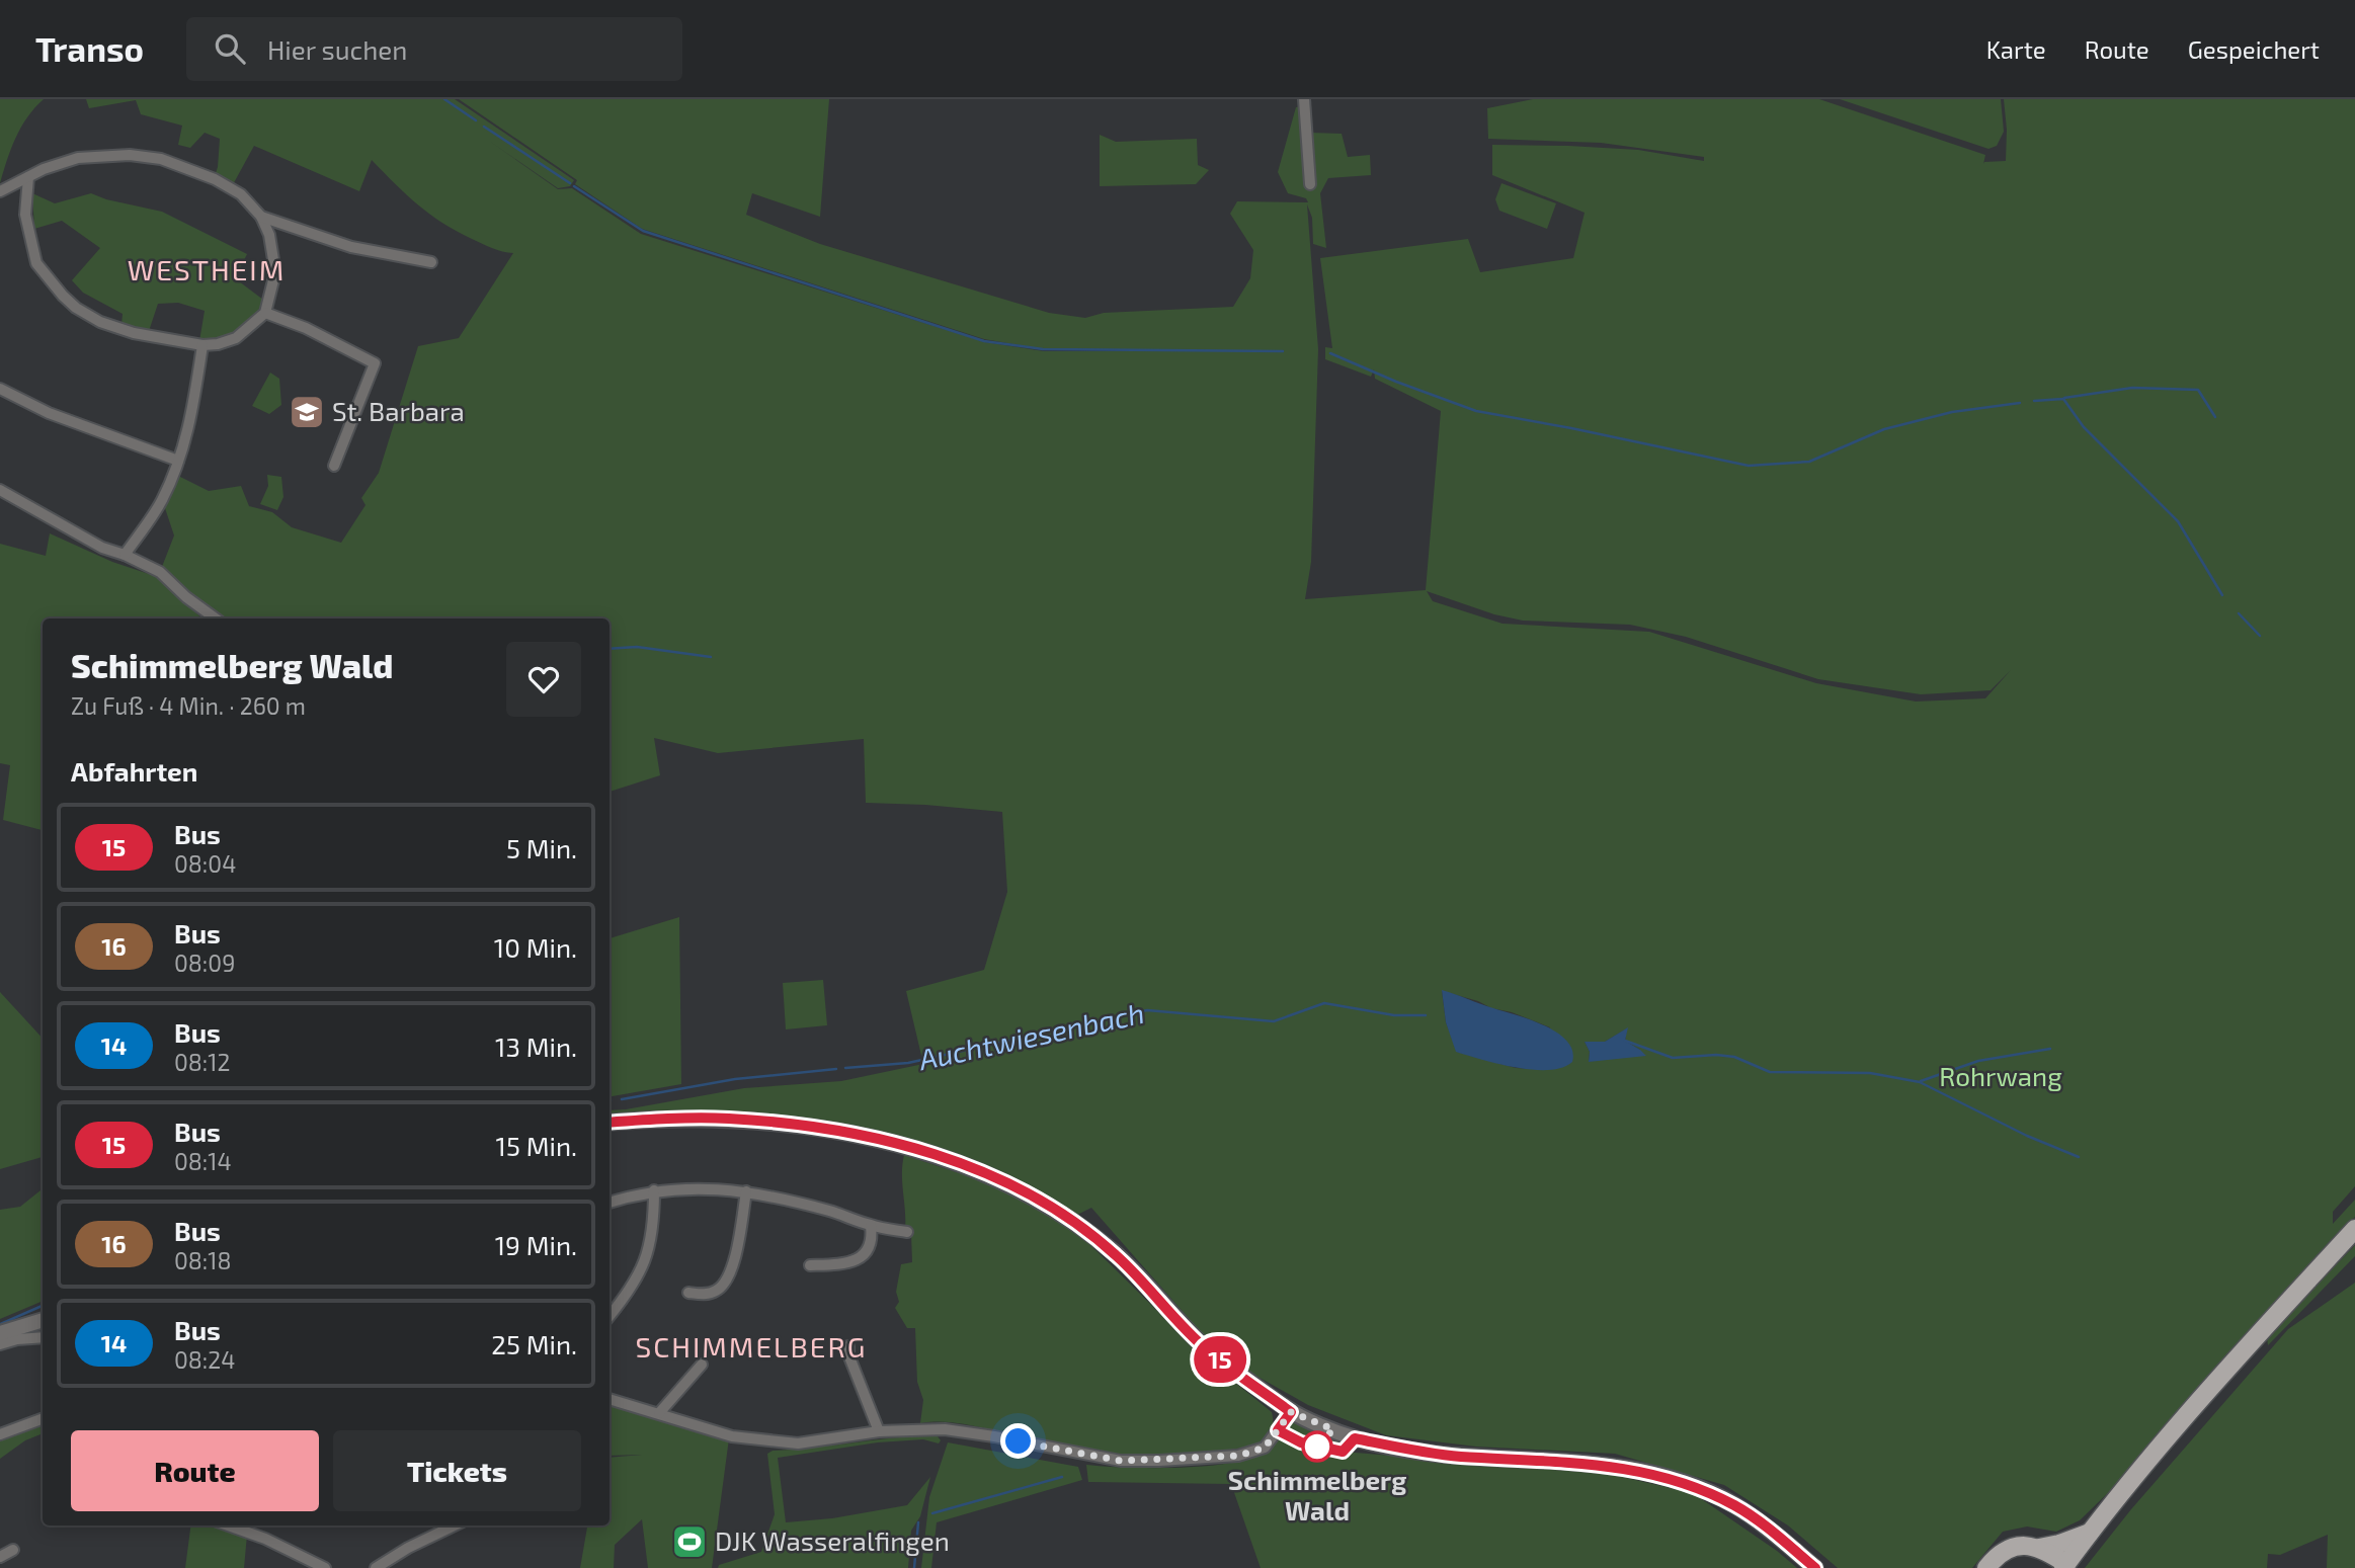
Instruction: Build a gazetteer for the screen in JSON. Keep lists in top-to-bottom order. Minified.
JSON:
{"districts":["WESTHEIM","SCHIMMELBERG"],"water":["Auchtwiesenbach"],"parks":["Rohrwang"],"places":{"school or university":["St. Barbara"],"other":["Schimmelberg Wald"],"sports":["DJK Wasseralfingen"]},"lines":["bus line 15"],"page":{"header":"Transo","search":"Hier suchen","nav":["Karte","Route","Gespeichert"],"on_map":"15","heading":[["Schimmelberg Wald","Zu Fuß · 4 Min. · 260 m"],"Abfahrten"],"list":[{"mark":"15","name":"Bus","note":"08:04","value":"5 Min."},{"mark":"16","name":"Bus","note":"08:09","value":"10 Min."},{"mark":"14","name":"Bus","note":"08:12","value":"13 Min."},{"mark":"15","name":"Bus","note":"08:14","value":"15 Min."},{"mark":"16","name":"Bus","note":"08:18","value":"19 Min."},{"mark":"14","name":"Bus","note":"08:24","value":"25 Min."}],"buttons":["Route","Tickets"]}}
